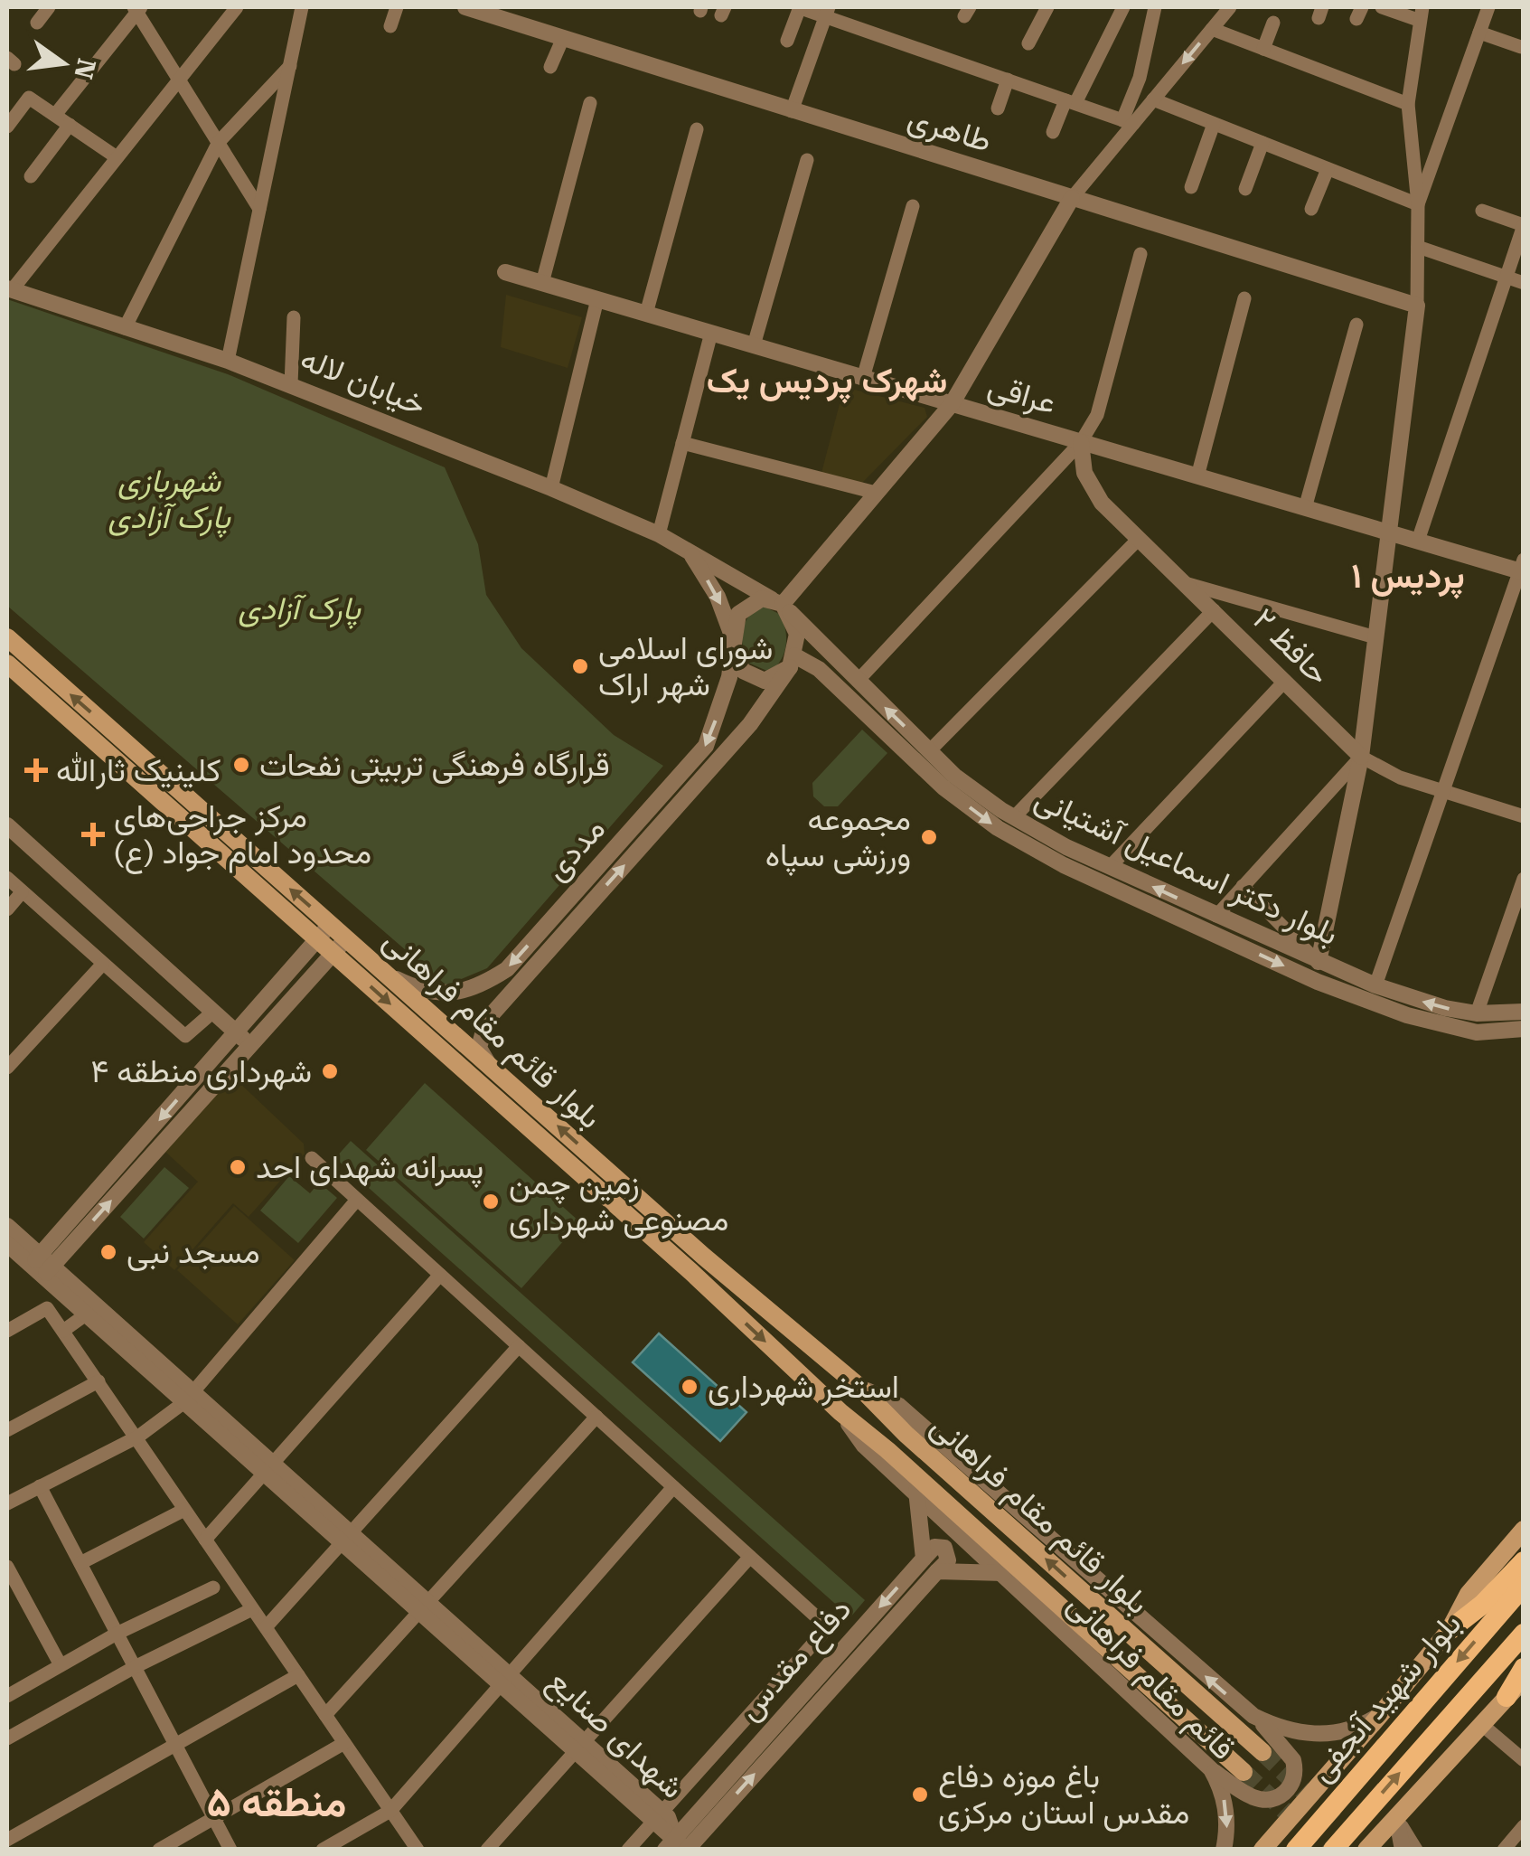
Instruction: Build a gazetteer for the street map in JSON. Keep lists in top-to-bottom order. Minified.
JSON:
{"streets":{"main road":["بلوار قائم مقام فراهانی","بلوار شهید آنجفی"],"street":["طاهری","خیابان لاله","عراقی","حافظ ۲","مددی","بلوار دکتر اسماعیل آشتیانی","دفاع مقدس","قائم مقام فراهانی","شهدای صنایع"]},"crossings":[["خیابان لاله","مددی"],["خیابان لاله","بلوار دکتر اسماعیل آشتیانی"],["عراقی","حافظ ۲"],["مددی","بلوار دکتر اسماعیل آشتیانی"],["مددی","بلوار قائم مقام فراهانی"],["بلوار قائم مقام فراهانی","قائم مقام فراهانی"],["دفاع مقدس","شهدای صنایع"]],"districts":["شهرک پردیس یک","پردیس ۱","منطقه ۵"],"parks":["شهربازی پارک آزادی","پارک آزادی"],"places":{"other":["شورای اسلامی شهر اراک","قرارگاه فرهنگی تربیتی نفحات","مجموعه ورزشی سپاه","شهرداری منطقه ۴","پسرانه شهدای احد","زمین چمن مصنوعی شهرداری","مسجد نبی","استخر شهرداری","باغ موزه دفاع مقدس استان مرکزی"],"health":["کلینیک ثارالله","مرکز جراحی‌های محدود امام جواد (ع)"]},"north":"right"}
